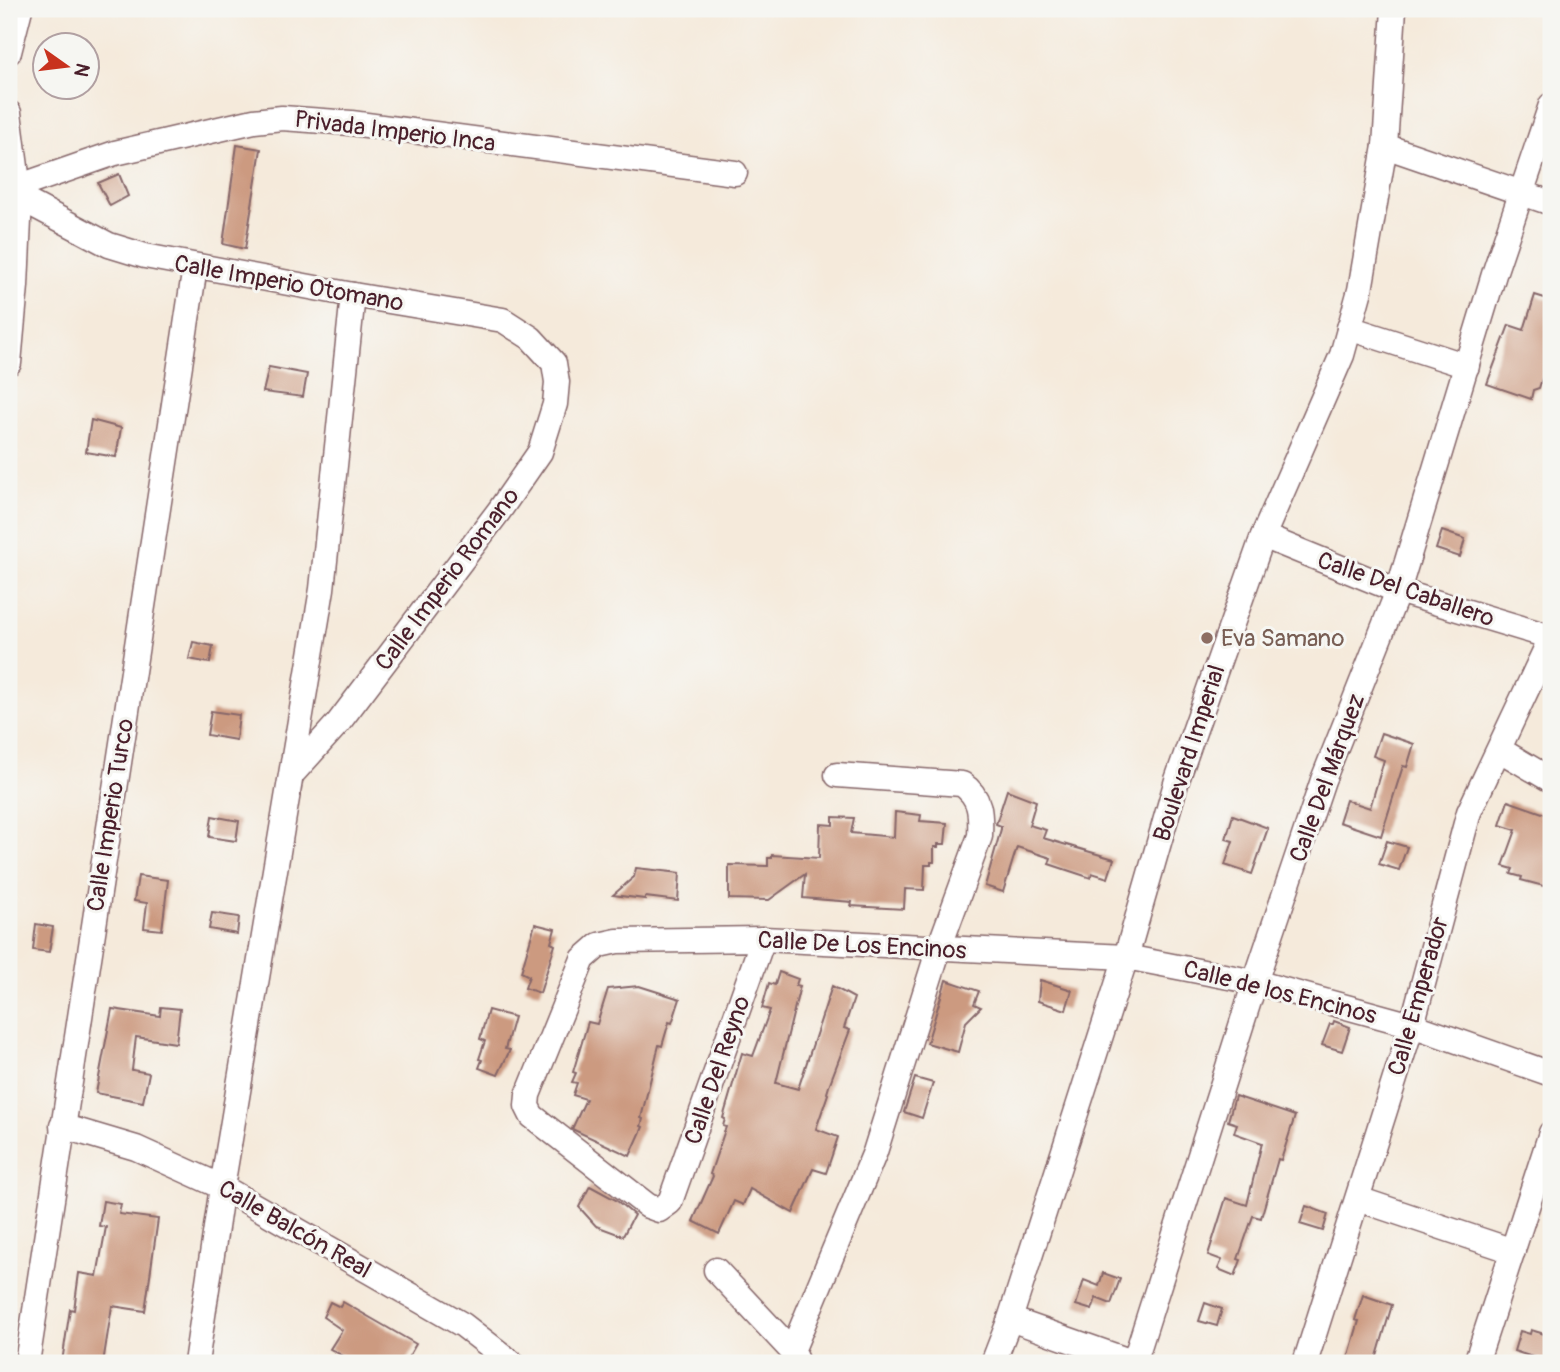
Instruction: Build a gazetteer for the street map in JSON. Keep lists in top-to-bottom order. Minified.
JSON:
{"streets":{"street":["Privada Imperio Inca","Calle Imperio Otomano","Calle Imperio Romano","Calle Del Caballero","Boulevard Imperial","Calle Del Márquez","Calle Imperio Turco","Calle De Los Encinos","Calle de los Encinos","Calle Emperador","Calle Del Reyno","Calle Balcón Real"]},"crossings":[["Privada Imperio Inca","Calle Imperio Otomano"],["Calle Imperio Otomano","Calle Imperio Romano"],["Calle Imperio Otomano","Calle Imperio Turco"],["Calle Del Caballero","Boulevard Imperial"],["Calle Del Caballero","Calle Del Márquez"],["Calle Del Caballero","Calle Emperador"],["Boulevard Imperial","Calle De Los Encinos"],["Boulevard Imperial","Calle de los Encinos"],["Calle Del Márquez","Calle de los Encinos"],["Calle Imperio Turco","Calle Balcón Real"],["Calle De Los Encinos","Calle de los Encinos"],["Calle De Los Encinos","Calle Del Reyno"],["Calle de los Encinos","Calle Emperador"]],"places":["Eva Samano"],"north":"right"}
